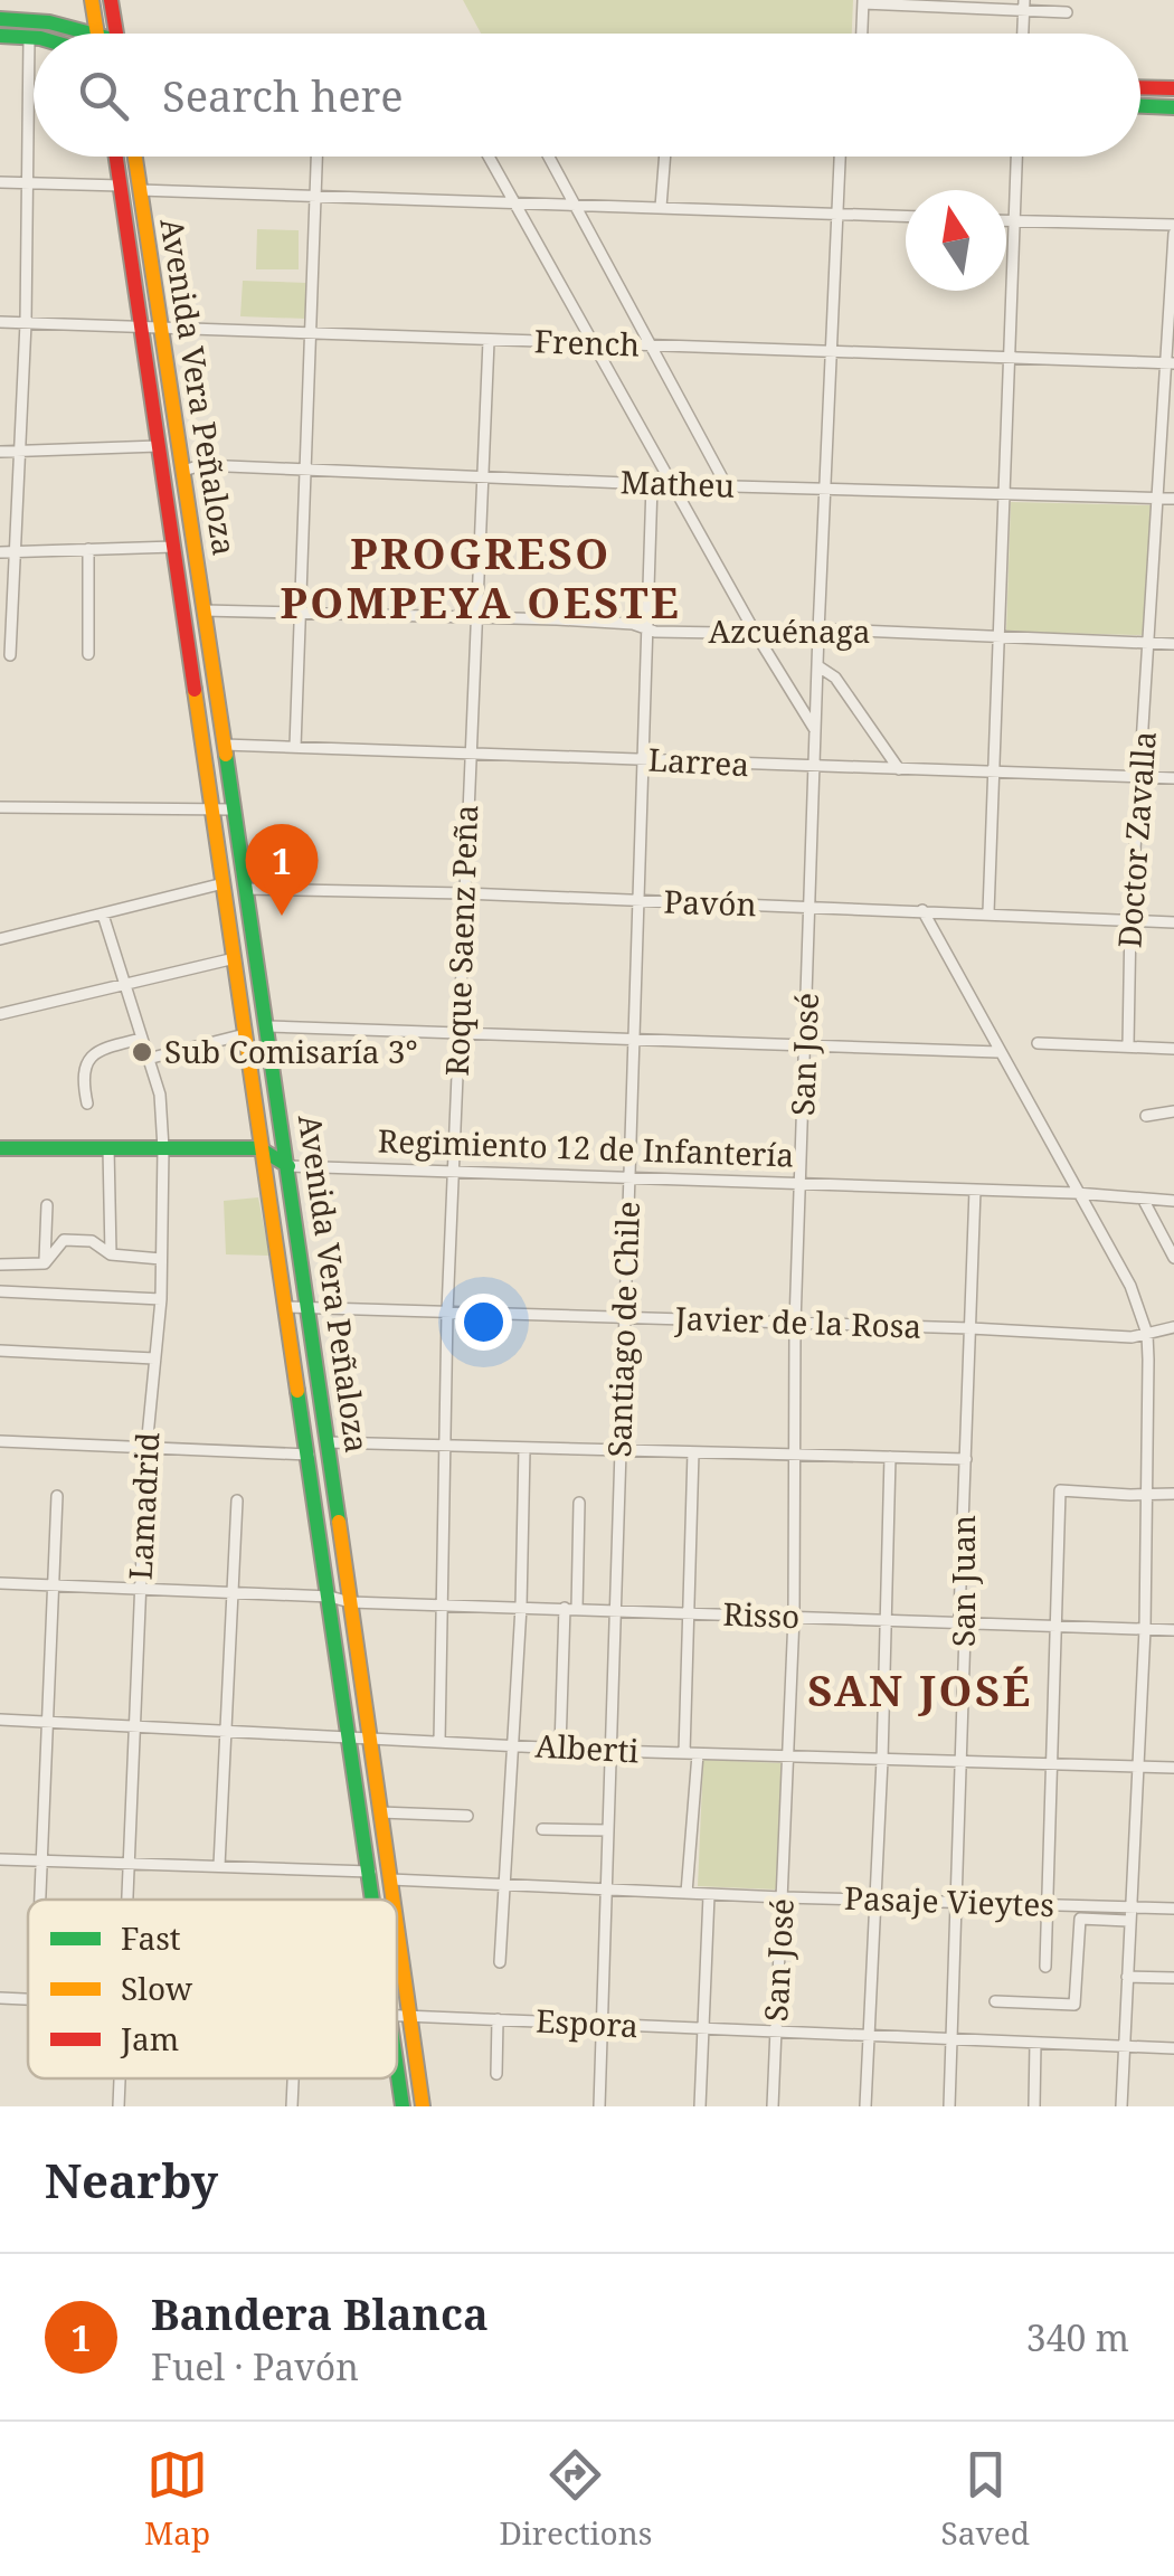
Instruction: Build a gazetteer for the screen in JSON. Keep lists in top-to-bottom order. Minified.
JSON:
{"streets":{"main road":["Avenida Vera Peñaloza"],"street":["French","Matheu","Azcuénaga","Larrea","Doctor Zavalla","Pavón","Roque Saenz Peña","San José","Regimiento 12 de Infantería","Javier de la Rosa","Santiago de Chile","Lamadrid","San Juan","Risso","Alberti","Pasaje Vieytes","Espora"]},"crossings":[["French","Avenida Vera Peñaloza"],["French","Doctor Zavalla"],["French","Roque Saenz Peña"],["French","San José"],["Avenida Vera Peñaloza","Matheu"],["Avenida Vera Peñaloza","Azcuénaga"],["Avenida Vera Peñaloza","Larrea"],["Avenida Vera Peñaloza","Pavón"],["Avenida Vera Peñaloza","Regimiento 12 de Infantería"],["Avenida Vera Peñaloza","Javier de la Rosa"],["Avenida Vera Peñaloza","Risso"],["Avenida Vera Peñaloza","Alberti"],["Avenida Vera Peñaloza","Pasaje Vieytes"],["Avenida Vera Peñaloza","Espora"],["Matheu","Doctor Zavalla"],["Matheu","Roque Saenz Peña"],["Matheu","San José"],["Matheu","Santiago de Chile"],["Azcuénaga","Doctor Zavalla"],["Azcuénaga","Roque Saenz Peña"],["Azcuénaga","San José"],["Azcuénaga","Santiago de Chile"],["Larrea","Doctor Zavalla"],["Larrea","Roque Saenz Peña"],["Larrea","San José"],["Larrea","Santiago de Chile"],["Doctor Zavalla","Pavón"],["Pavón","Roque Saenz Peña"],["Pavón","San José"],["Pavón","Santiago de Chile"],["Roque Saenz Peña","Regimiento 12 de Infantería"],["Roque Saenz Peña","Javier de la Rosa"],["Roque Saenz Peña","Risso"],["Roque Saenz Peña","Alberti"],["San José","Regimiento 12 de Infantería"],["San José","Javier de la Rosa"],["San José","Risso"],["San José","Alberti"],["San José","Pasaje Vieytes"],["San José","Espora"],["Regimiento 12 de Infantería","Santiago de Chile"],["Regimiento 12 de Infantería","San Juan"],["Javier de la Rosa","Santiago de Chile"],["Javier de la Rosa","San Juan"],["Santiago de Chile","Risso"],["Santiago de Chile","Alberti"],["Santiago de Chile","Pasaje Vieytes"],["Santiago de Chile","Espora"],["Lamadrid","Risso"],["Lamadrid","Alberti"],["San Juan","Risso"],["San Juan","Alberti"],["San Juan","Pasaje Vieytes"],["San Juan","Espora"]],"districts":["PROGRESO POMPEYA OESTE","SAN JOSÉ"],"places":["Sub Comisaría 3°"],"legend":["Fast","Slow","Jam"],"north":"top","page":{"search":"Search here","pins":"1","heading":"Nearby","list":[{"mark":"1","name":"Bandera Blanca","note":"Fuel · Pavón","value":"340 m"}],"nav":["Map","Directions","Saved"]}}
